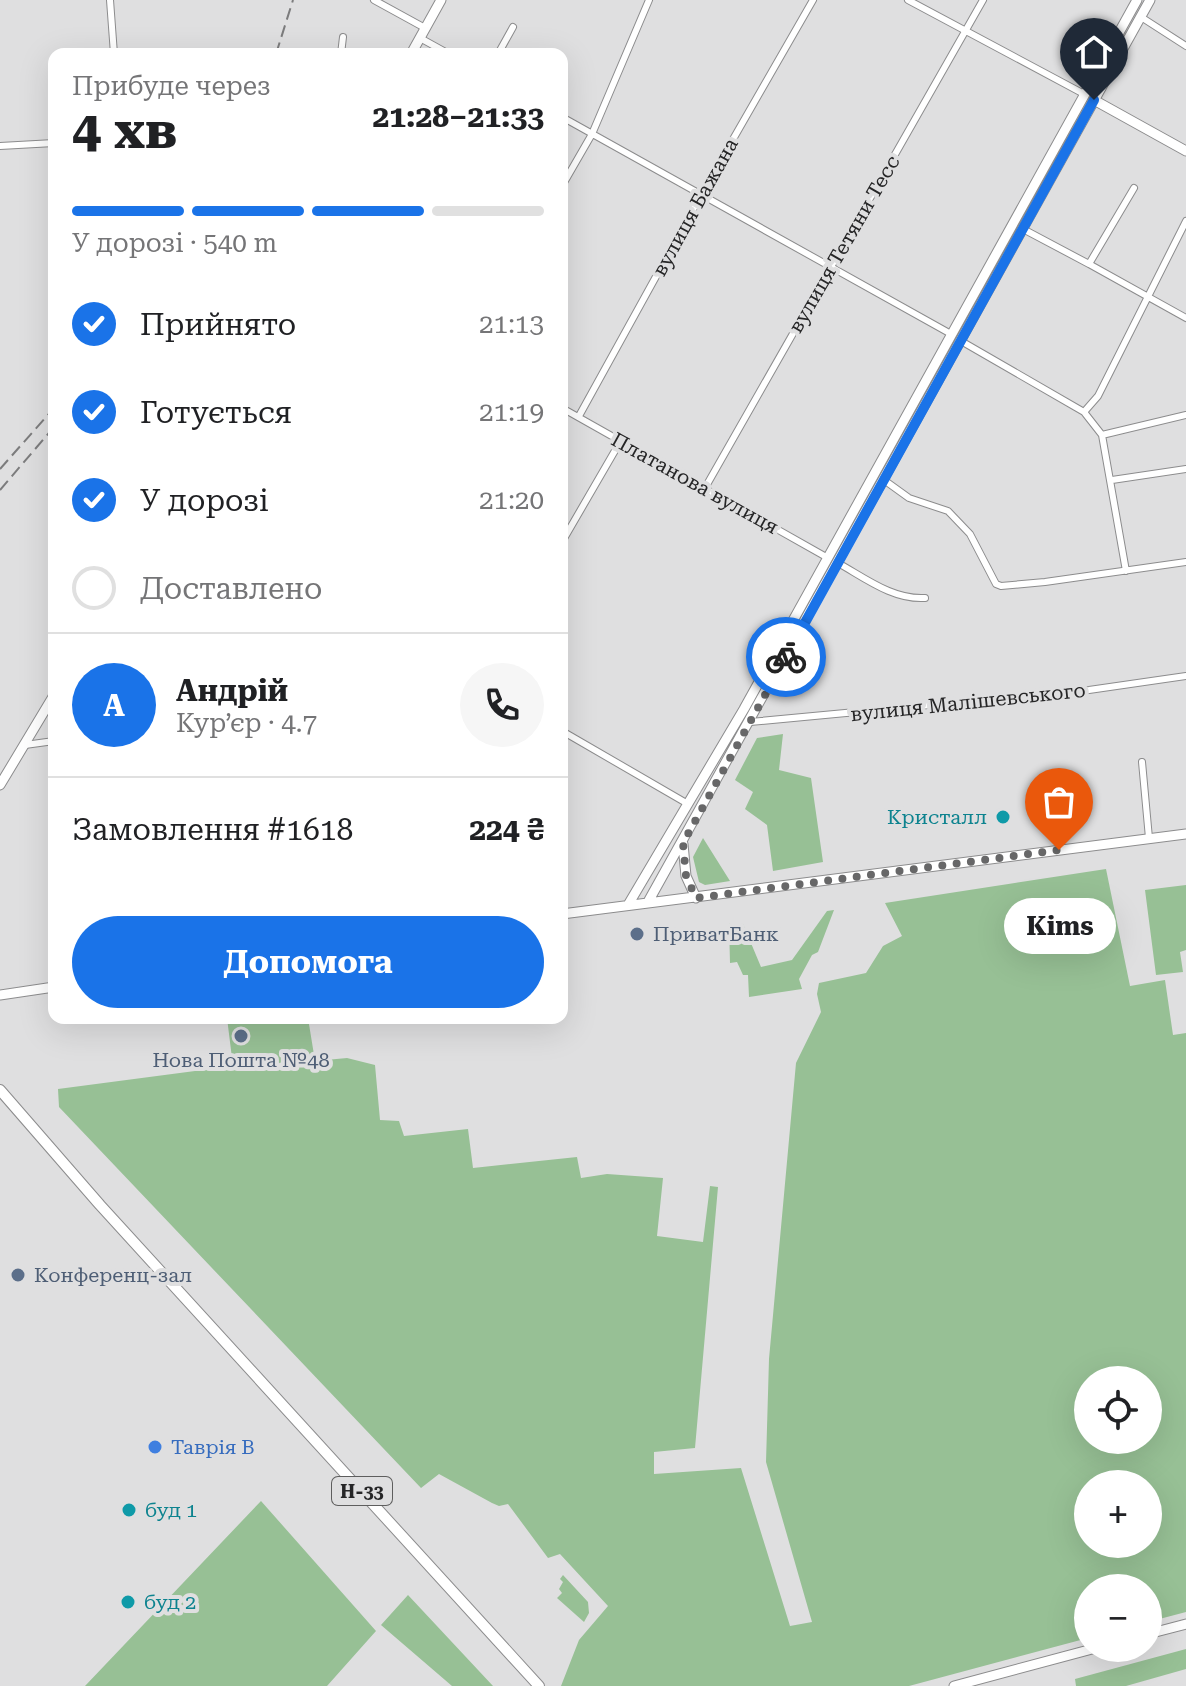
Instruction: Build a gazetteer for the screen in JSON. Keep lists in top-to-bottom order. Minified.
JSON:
{"streets":{"main road":["Н-33"],"street":["вулиця Бажана","вулиця Тетяни Тесс","Платанова вулиця","вулиця Малішевського"]},"crossings":[["вулиця Бажана","Платанова вулиця"],["вулиця Тетяни Тесс","Платанова вулиця"]],"places":["Кристалл","Kims","ПриватБанк","Нова Пошта №48","Конференц-зал","Таврія В","буд 1","буд 2"],"page":{"heading":["4 хв","Прибуде через","21:28–21:33"],"panel":["Андрій","Кур’єр · 4.7","Замовлення #1618","224 ₴"],"bar":"У дорозі · 540 m","list":[["Прийнято","21:13"],["Готується","21:19"],["У дорозі","21:20"],"Доставлено"],"round":"А","bubble":"Kims","buttons":"Допомога","map_buttons":["+","−"]}}
